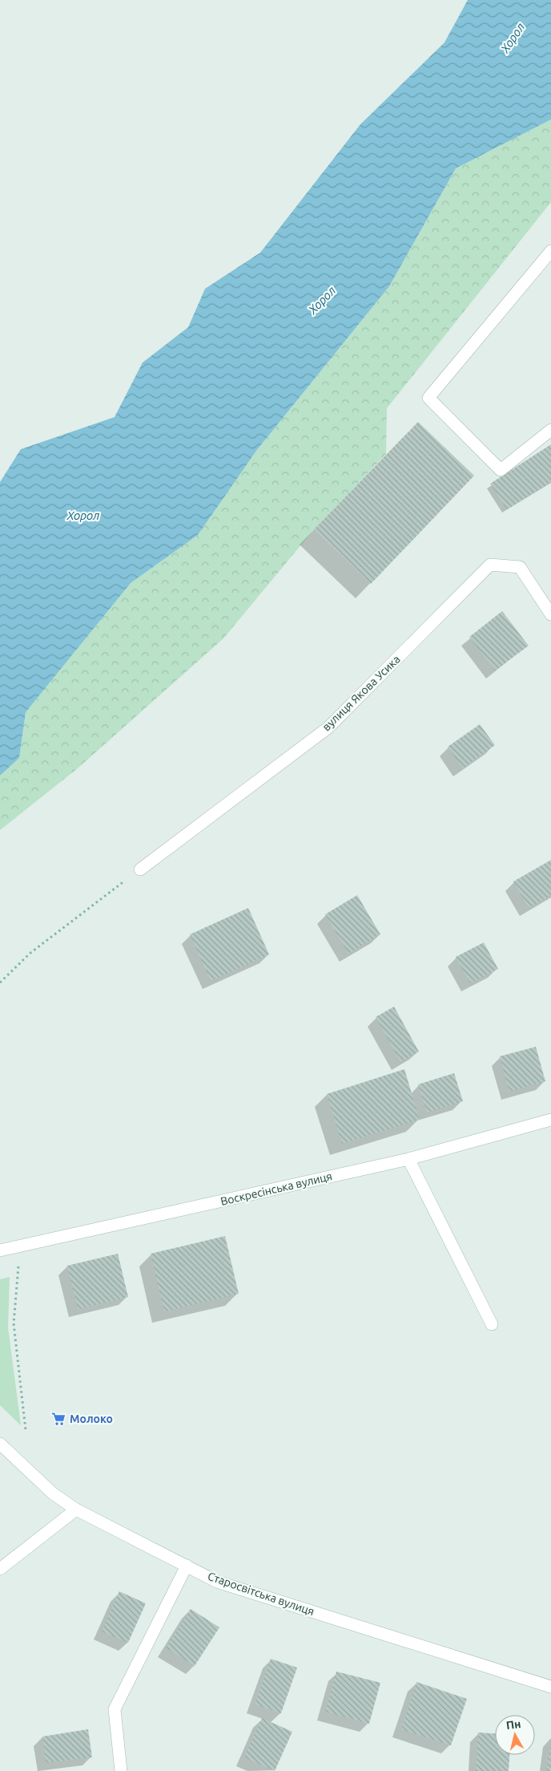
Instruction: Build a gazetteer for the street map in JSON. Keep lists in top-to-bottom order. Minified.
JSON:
{"streets":{"street":["вулиця Якова Усика","Воскресінська вулиця","Старосвітська вулиця"]},"water":["Хорол"],"places":{"supermarket":["Молоко"]},"north":"top"}
